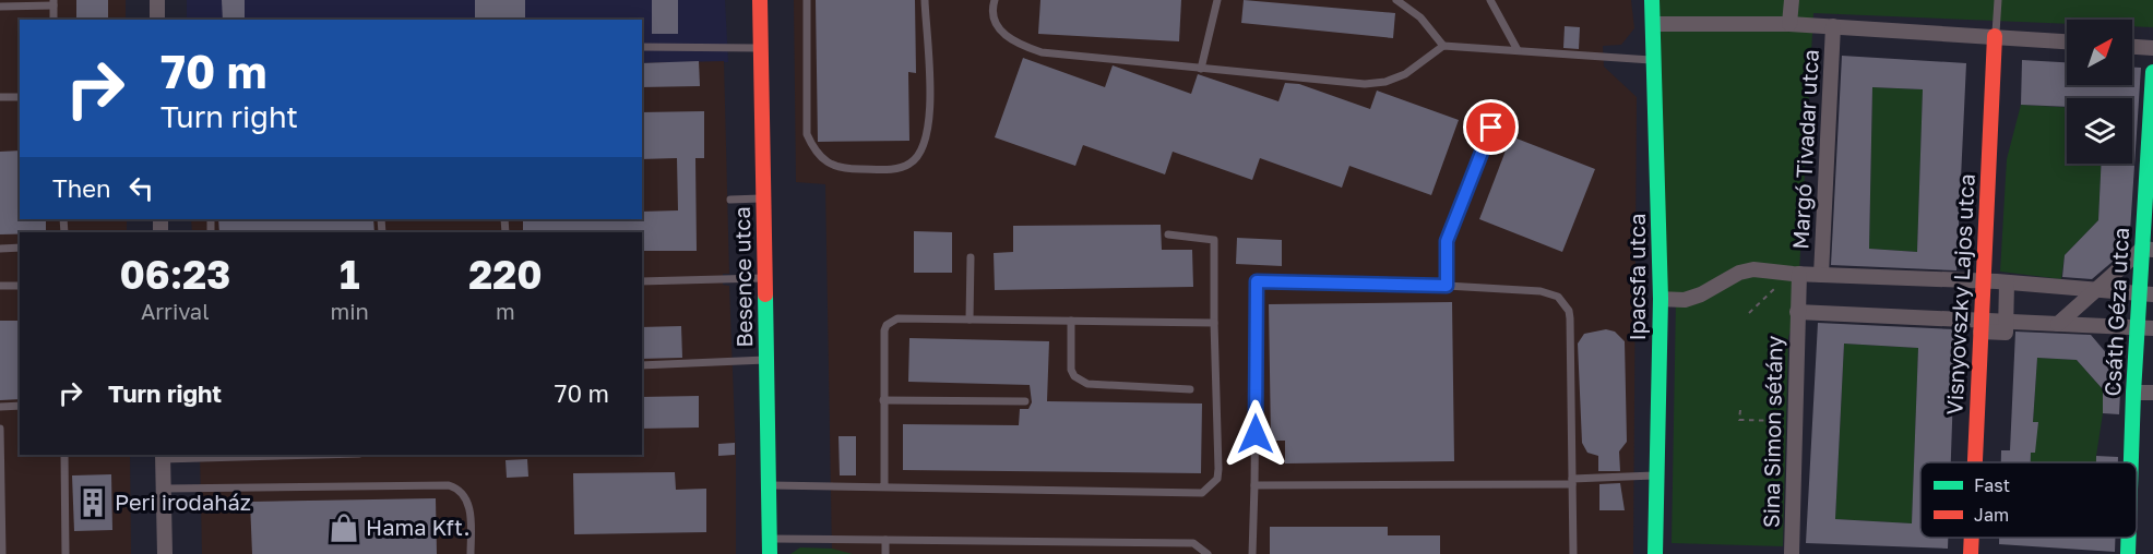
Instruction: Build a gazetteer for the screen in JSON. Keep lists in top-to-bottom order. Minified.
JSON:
{"streets":{"street":["Margó Tivadar utca","Besence utca","Ipacsfa utca","Visnyovszky Lajos utca","Csáth Géza utca","Sina Simon sétány"]},"crossings":[["Margó Tivadar utca","Ipacsfa utca"],["Margó Tivadar utca","Visnyovszky Lajos utca"],["Visnyovszky Lajos utca","Sina Simon sétány"],["Csáth Géza utca","Sina Simon sétány"]],"places":{"building":["Peri irodaház"],"shop":["Hama Kft."]},"legend":["Fast","Jam"],"north":"top right","page":{"turn":["70 m","Turn right"],"then":"Then","eta":["06:23","Arrival","1","min","220","m"],"list":[{"name":"Turn right","value":"70 m"}]}}
